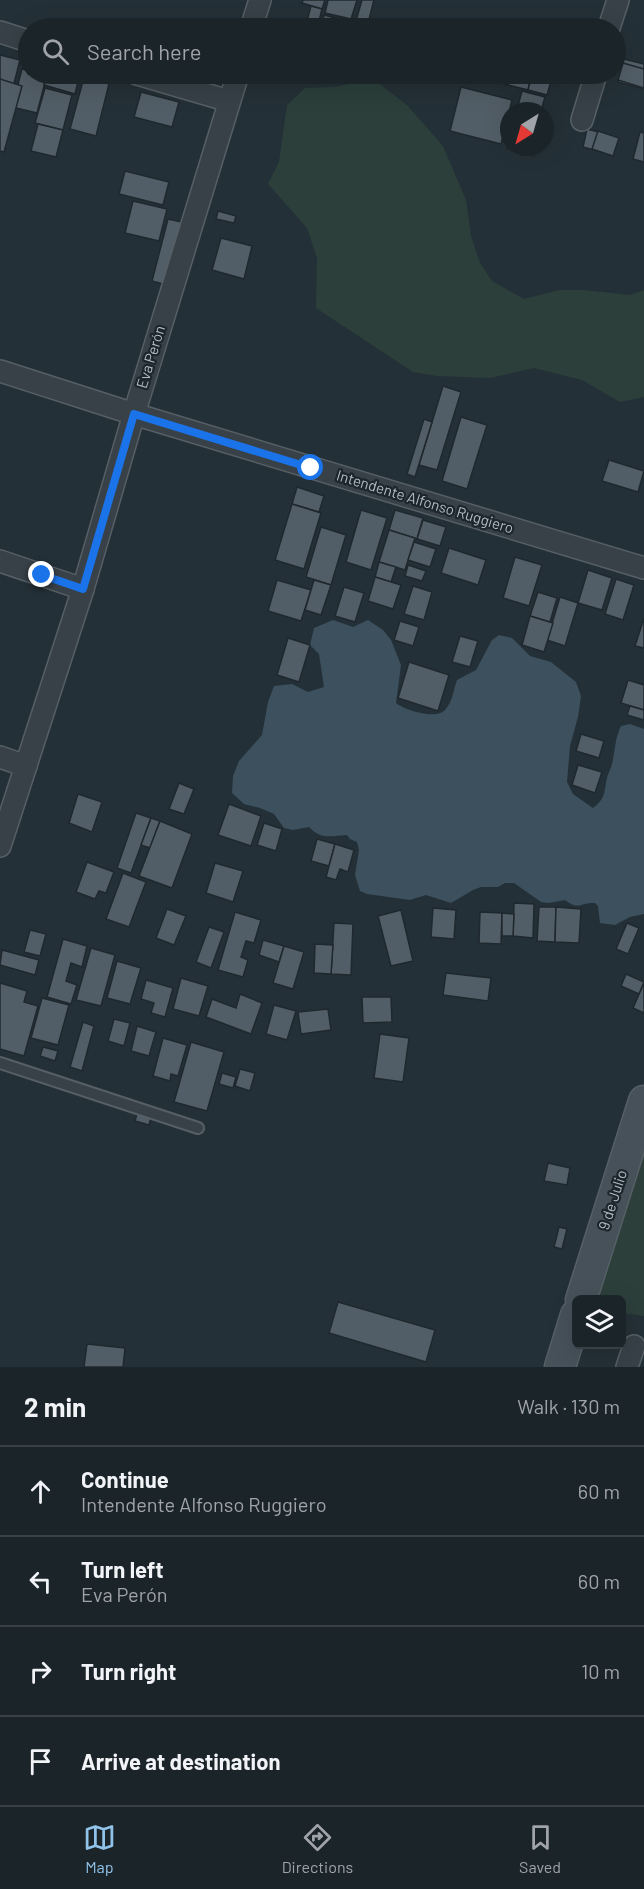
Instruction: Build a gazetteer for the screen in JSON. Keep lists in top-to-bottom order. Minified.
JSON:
{"streets":{"main road":["9 de Julio"],"street":["Eva Perón","Intendente Alfonso Ruggiero"]},"crossings":[["Eva Perón","Intendente Alfonso Ruggiero"]],"north":"bottom left","page":{"search":"Search here","heading":["2 min","Walk · 130 m"],"list":[["Continue","Intendente Alfonso Ruggiero","60 m"],["Turn left","Eva Perón","60 m"],["Turn right","10 m"],"Arrive at destination"],"nav":["Map","Directions","Saved"]}}
